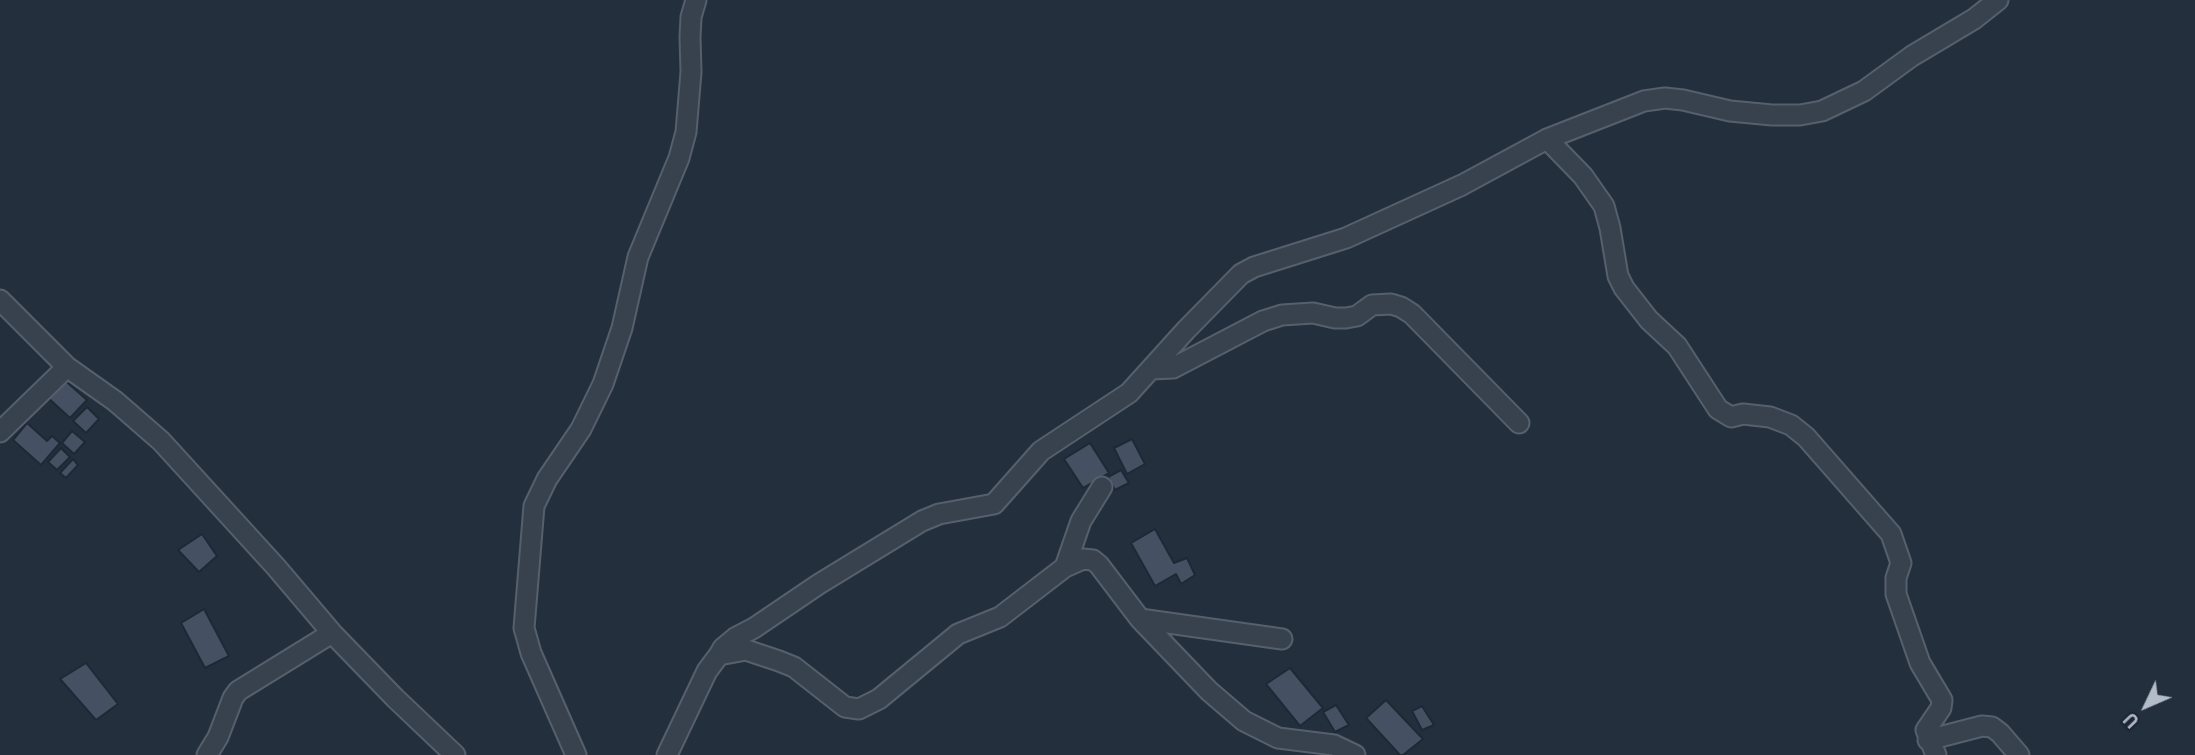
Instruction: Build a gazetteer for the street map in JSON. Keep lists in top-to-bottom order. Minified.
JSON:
{"north":"bottom left"}
